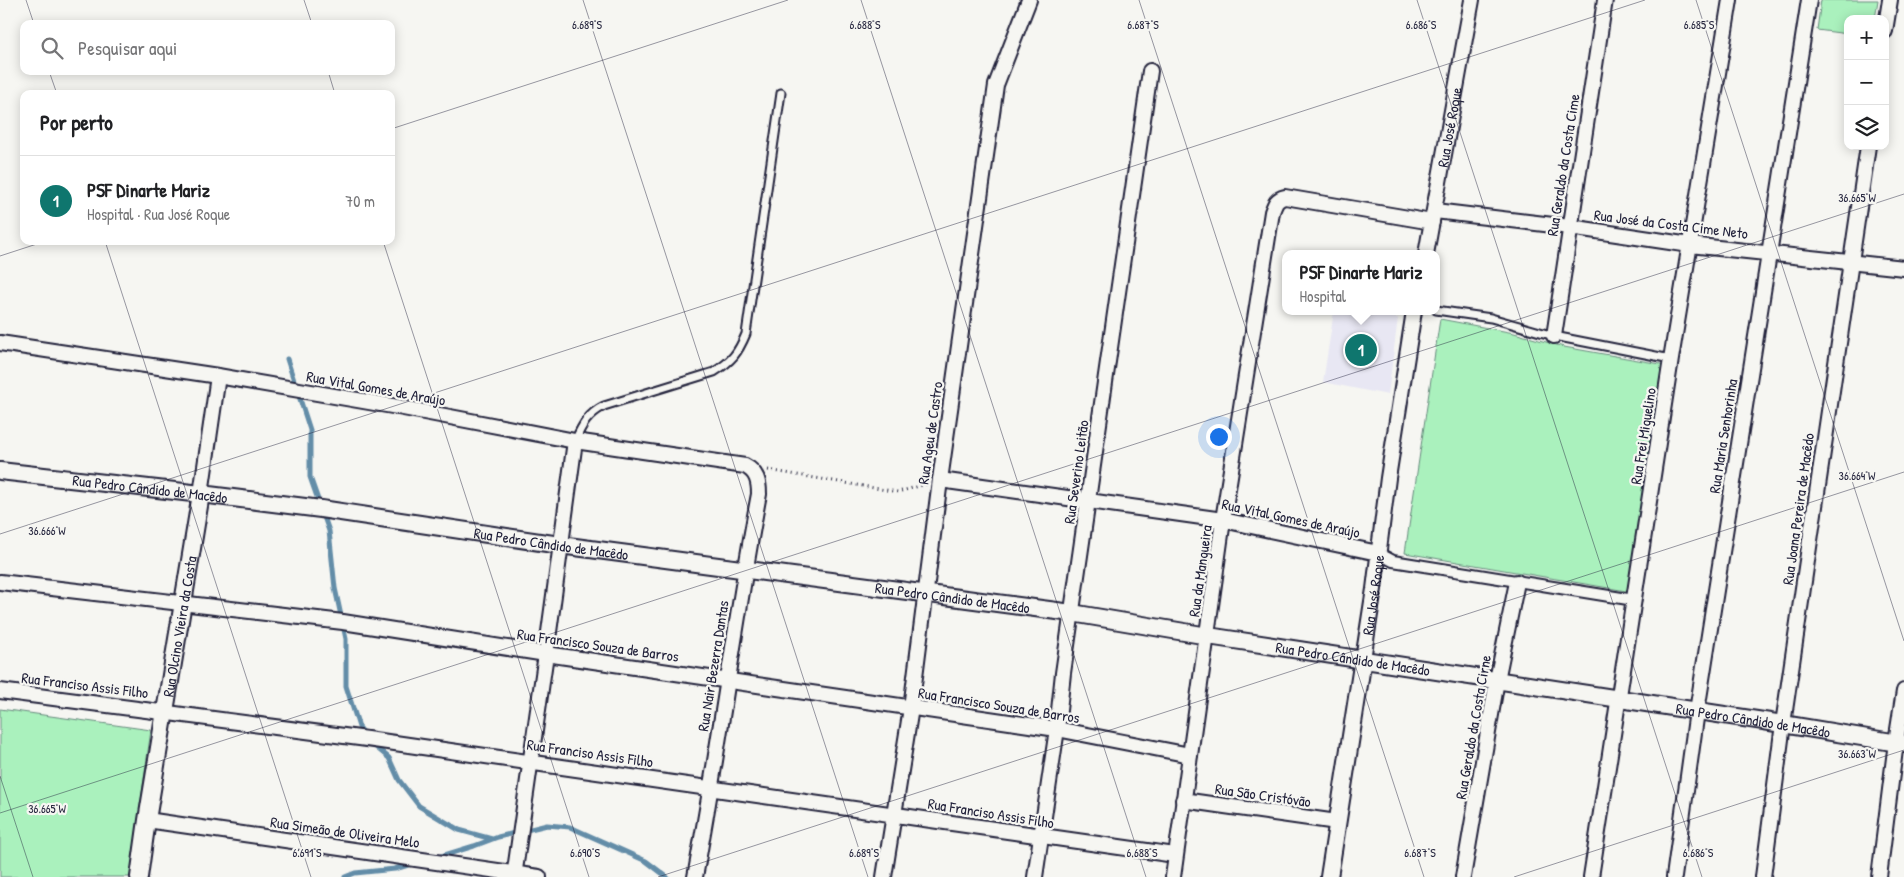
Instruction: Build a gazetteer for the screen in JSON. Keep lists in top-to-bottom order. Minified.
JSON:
{"streets":{"street":["Rua José Roque","Rua Geraldo da Costa Cime","Rua José da Costa Cime Neto","Rua Vital Gomes de Araújo","Rua Ageu de Castro","Rua Frei Miguelino","Rua Maria Senhorinha","Rua Severino Leitão","Rua Pedro Cândido de Macêdo","Rua Joana Pereira de Macêdo","Rua da Mangueira","Rua Olcino Vieira da Costa","Rua Francisco Souza de Barros","Rua Nair Bezerra Dantas","Rua Franciso Assis Filho","Rua Geraldo da Costa Cirne","Rua São Cristóvão","Rua Simeão de Oliveira Melo"]},"crossings":[["Rua José Roque","Rua José da Costa Cime Neto"],["Rua José Roque","Rua Vital Gomes de Araújo"],["Rua José Roque","Rua Pedro Cândido de Macêdo"],["Rua José Roque","Rua São Cristóvão"],["Rua Geraldo da Costa Cime","Rua José da Costa Cime Neto"],["Rua José da Costa Cime Neto","Rua Frei Miguelino"],["Rua José da Costa Cime Neto","Rua Maria Senhorinha"],["Rua José da Costa Cime Neto","Rua Joana Pereira de Macêdo"],["Rua José da Costa Cime Neto","Rua da Mangueira"],["Rua Vital Gomes de Araújo","Rua Ageu de Castro"],["Rua Vital Gomes de Araújo","Rua Frei Miguelino"],["Rua Vital Gomes de Araújo","Rua Severino Leitão"],["Rua Vital Gomes de Araújo","Rua da Mangueira"],["Rua Vital Gomes de Araújo","Rua Olcino Vieira da Costa"],["Rua Vital Gomes de Araújo","Rua Nair Bezerra Dantas"],["Rua Vital Gomes de Araújo","Rua Geraldo da Costa Cirne"],["Rua Ageu de Castro","Rua Pedro Cândido de Macêdo"],["Rua Ageu de Castro","Rua Francisco Souza de Barros"],["Rua Ageu de Castro","Rua Franciso Assis Filho"],["Rua Frei Miguelino","Rua Pedro Cândido de Macêdo"],["Rua Maria Senhorinha","Rua Pedro Cândido de Macêdo"],["Rua Severino Leitão","Rua Pedro Cândido de Macêdo"],["Rua Severino Leitão","Rua Francisco Souza de Barros"],["Rua Severino Leitão","Rua Franciso Assis Filho"],["Rua Pedro Cândido de Macêdo","Rua Joana Pereira de Macêdo"],["Rua Pedro Cândido de Macêdo","Rua da Mangueira"],["Rua Pedro Cândido de Macêdo","Rua Olcino Vieira da Costa"],["Rua Pedro Cândido de Macêdo","Rua Nair Bezerra Dantas"],["Rua Pedro Cândido de Macêdo","Rua Geraldo da Costa Cirne"],["Rua da Mangueira","Rua Francisco Souza de Barros"],["Rua da Mangueira","Rua Franciso Assis Filho"],["Rua da Mangueira","Rua São Cristóvão"],["Rua Olcino Vieira da Costa","Rua Francisco Souza de Barros"],["Rua Olcino Vieira da Costa","Rua Franciso Assis Filho"],["Rua Olcino Vieira da Costa","Rua Simeão de Oliveira Melo"],["Rua Francisco Souza de Barros","Rua Nair Bezerra Dantas"],["Rua Nair Bezerra Dantas","Rua Franciso Assis Filho"]],"page":{"map_buttons":["+","−"],"search":"Pesquisar aqui","heading":"Por perto","list":[{"mark":"1","name":"PSF Dinarte Mariz","note":"Hospital · Rua José Roque","value":"70 m"}],"popup":["PSF Dinarte Mariz","Hospital"],"pins":"1"},"coordinates":["6.689°S","6.688°S","6.687°S","6.686°S","6.685°S","36.665°W","36.664°W","36.666°W","36.663°W","6.691°S","6.690°S"]}
